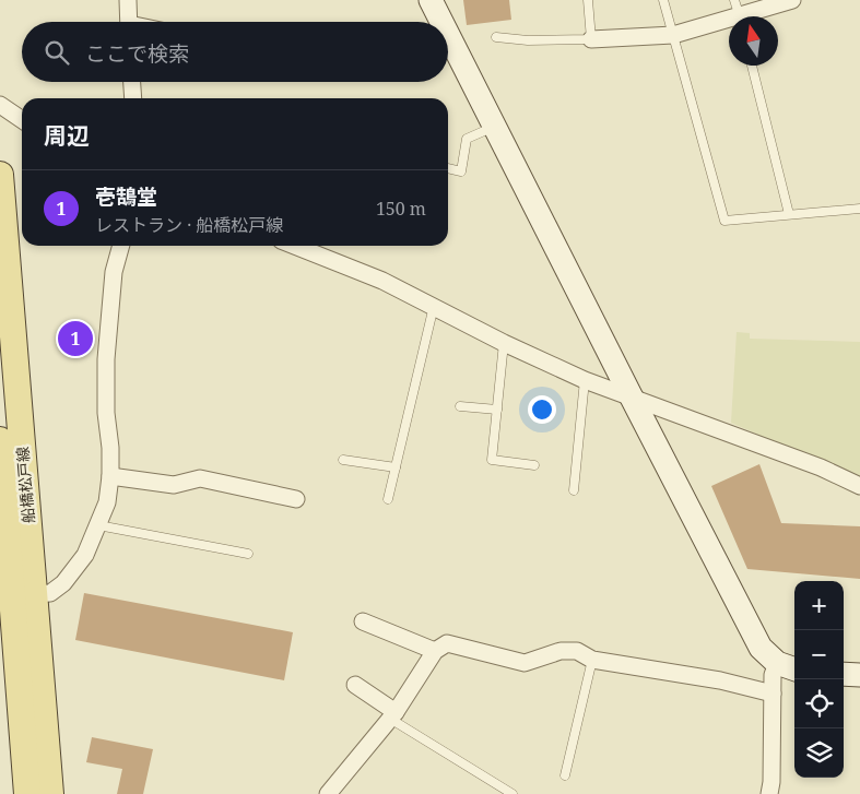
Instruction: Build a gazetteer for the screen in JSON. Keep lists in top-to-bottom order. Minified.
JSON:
{"streets":{"main road":["船橋松戸線"]},"north":"top","page":{"search":"ここで検索","heading":"周辺","list":[{"mark":"1","name":"壱鵠堂","note":"レストラン · 船橋松戸線","value":"150 m"}],"pins":"1","map_buttons":["+","−"]}}
